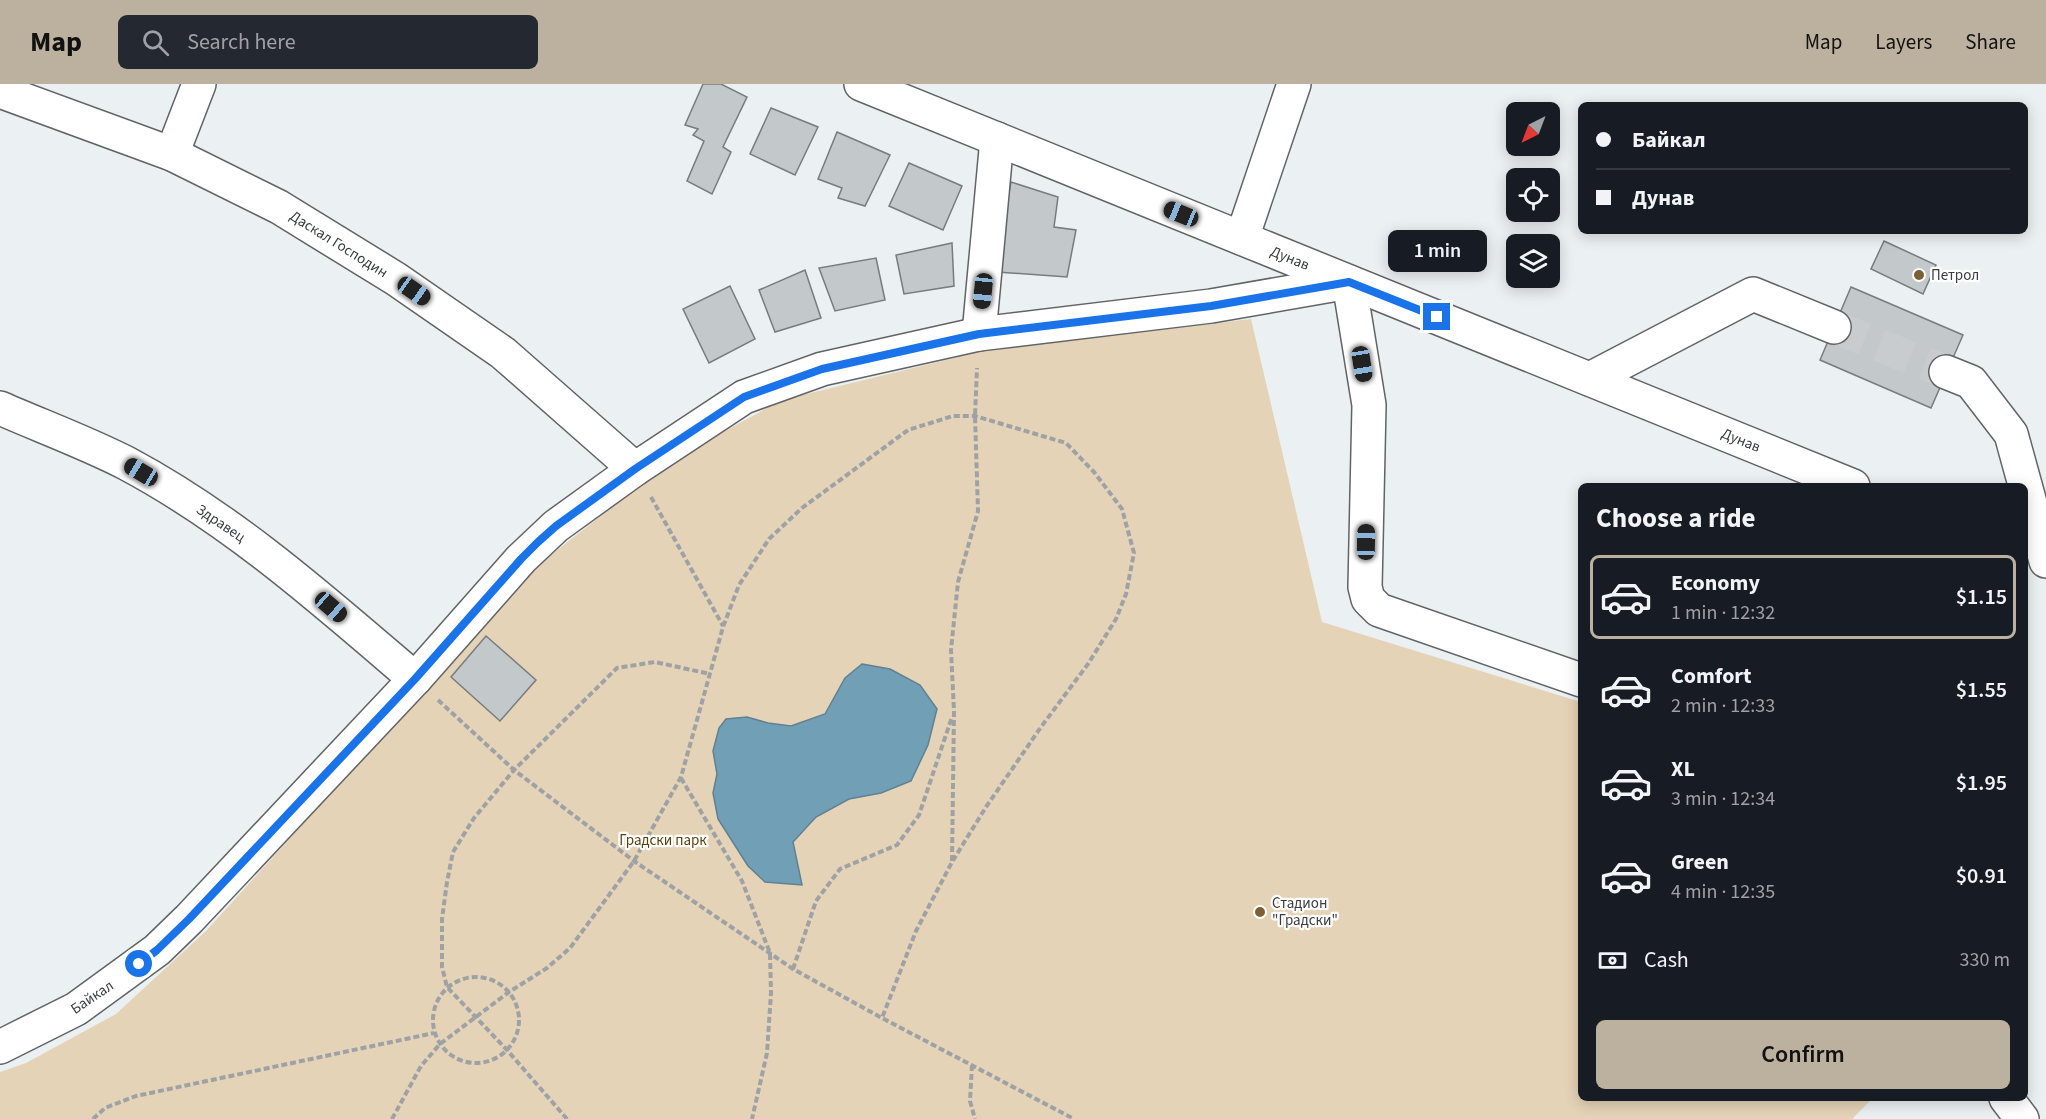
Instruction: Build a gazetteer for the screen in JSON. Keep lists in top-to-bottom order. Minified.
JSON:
{"streets":{"street":["Даскал Господин","Дунав","Здравец","Байкал"]},"crossings":[["Даскал Господин","Байкал"],["Дунав","Байкал"],["Здравец","Байкал"]],"parks":["Градски парк"],"places":["Петрол","Стадион \"Градски\""],"north":"bottom left","page":{"header":"Map","search":"Search here","nav":["Map","Layers","Share"],"banner":["Байкал","Дунав"],"bubble":"1 min","heading":"Choose a ride","list":[{"name":"Economy","note":"1 min · 12:32","value":"$1.15"},{"name":"Comfort","note":"2 min · 12:33","value":"$1.55"},{"name":"XL","note":"3 min · 12:34","value":"$1.95"},{"name":"Green","note":"4 min · 12:35","value":"$0.91"}],"pay":["Cash","330 m"],"buttons":"Confirm"}}
